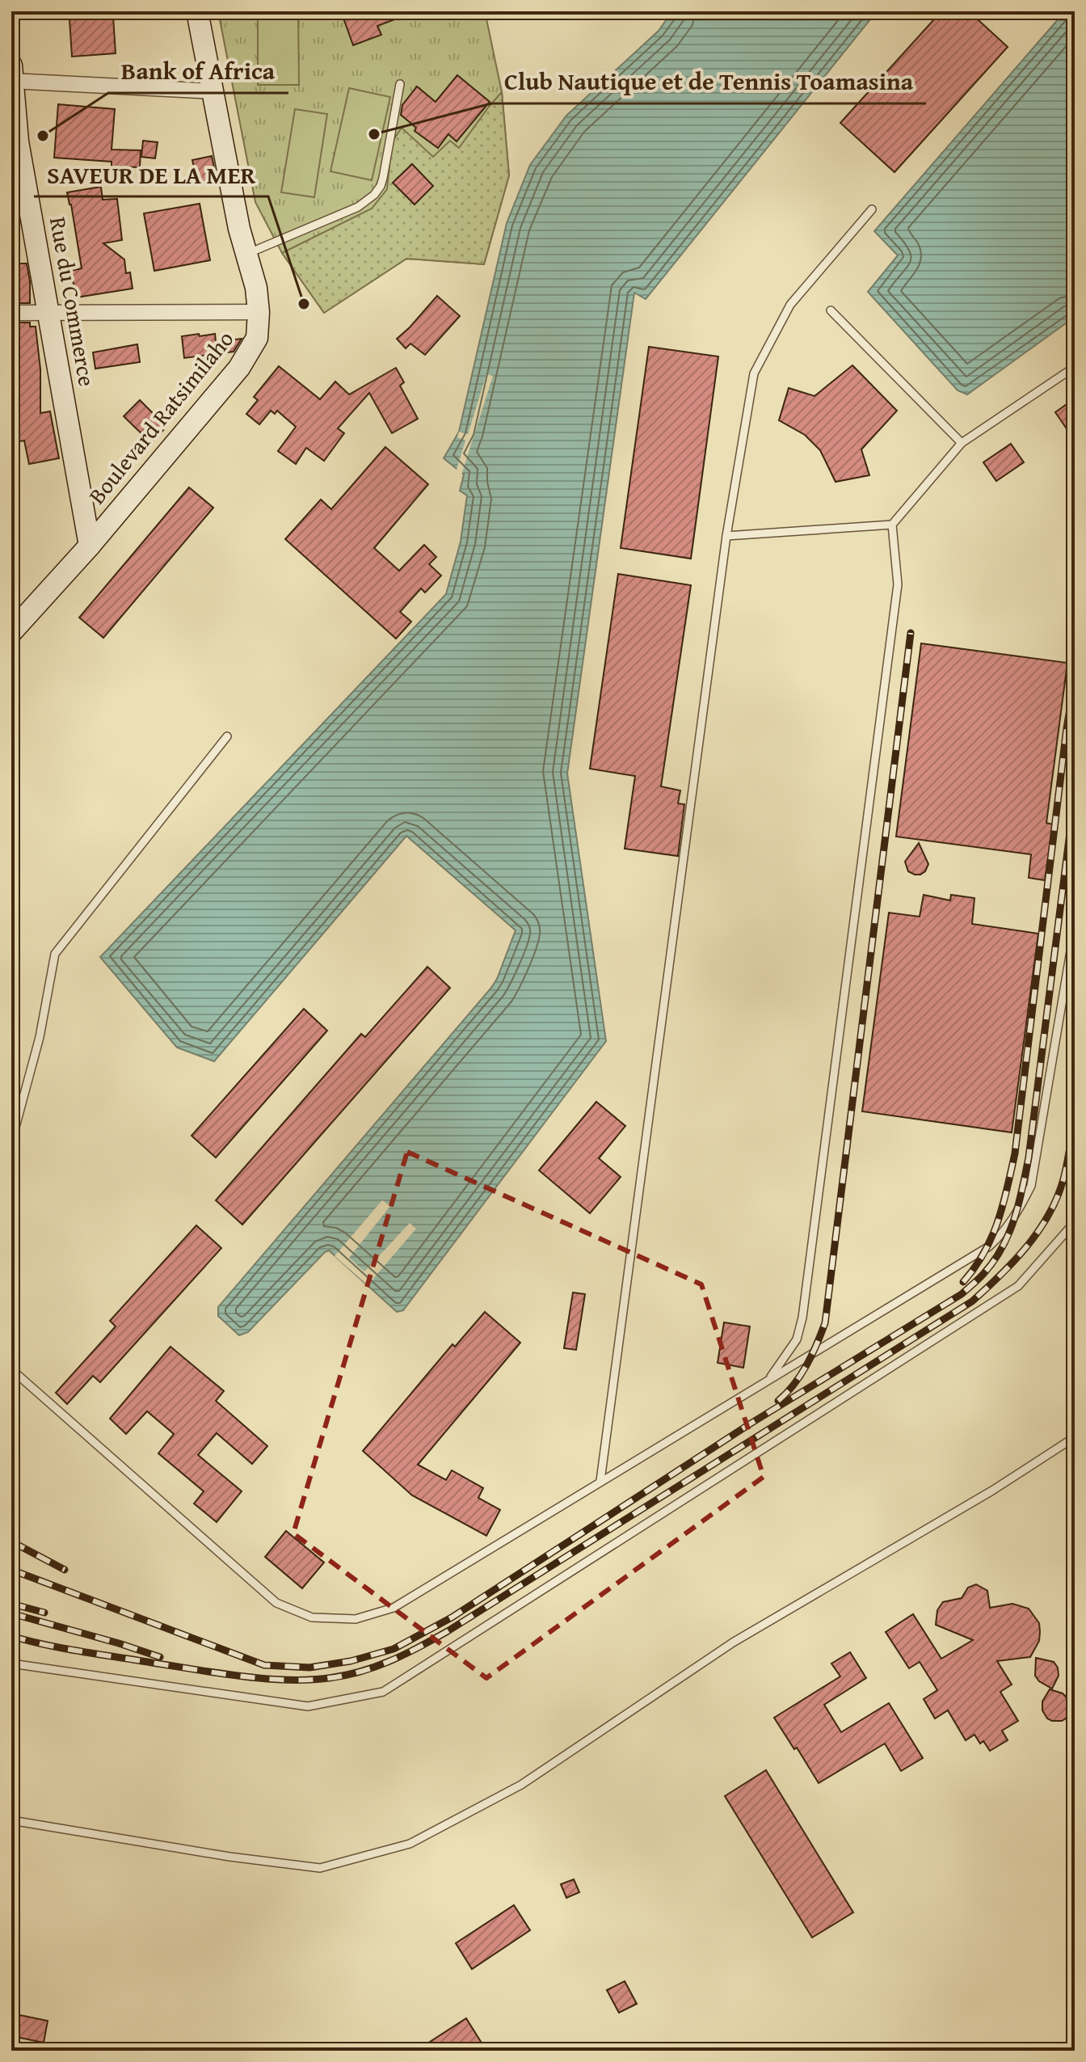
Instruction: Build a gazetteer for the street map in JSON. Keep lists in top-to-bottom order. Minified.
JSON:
{"streets":{"main road":["Rue du Commerce","Boulevard Ratsimilaho"]},"crossings":[["Rue du Commerce","Boulevard Ratsimilaho"]],"places":["Club Nautique et de Tennis Toamasina","Bank of Africa","SAVEUR DE LA MER"]}
